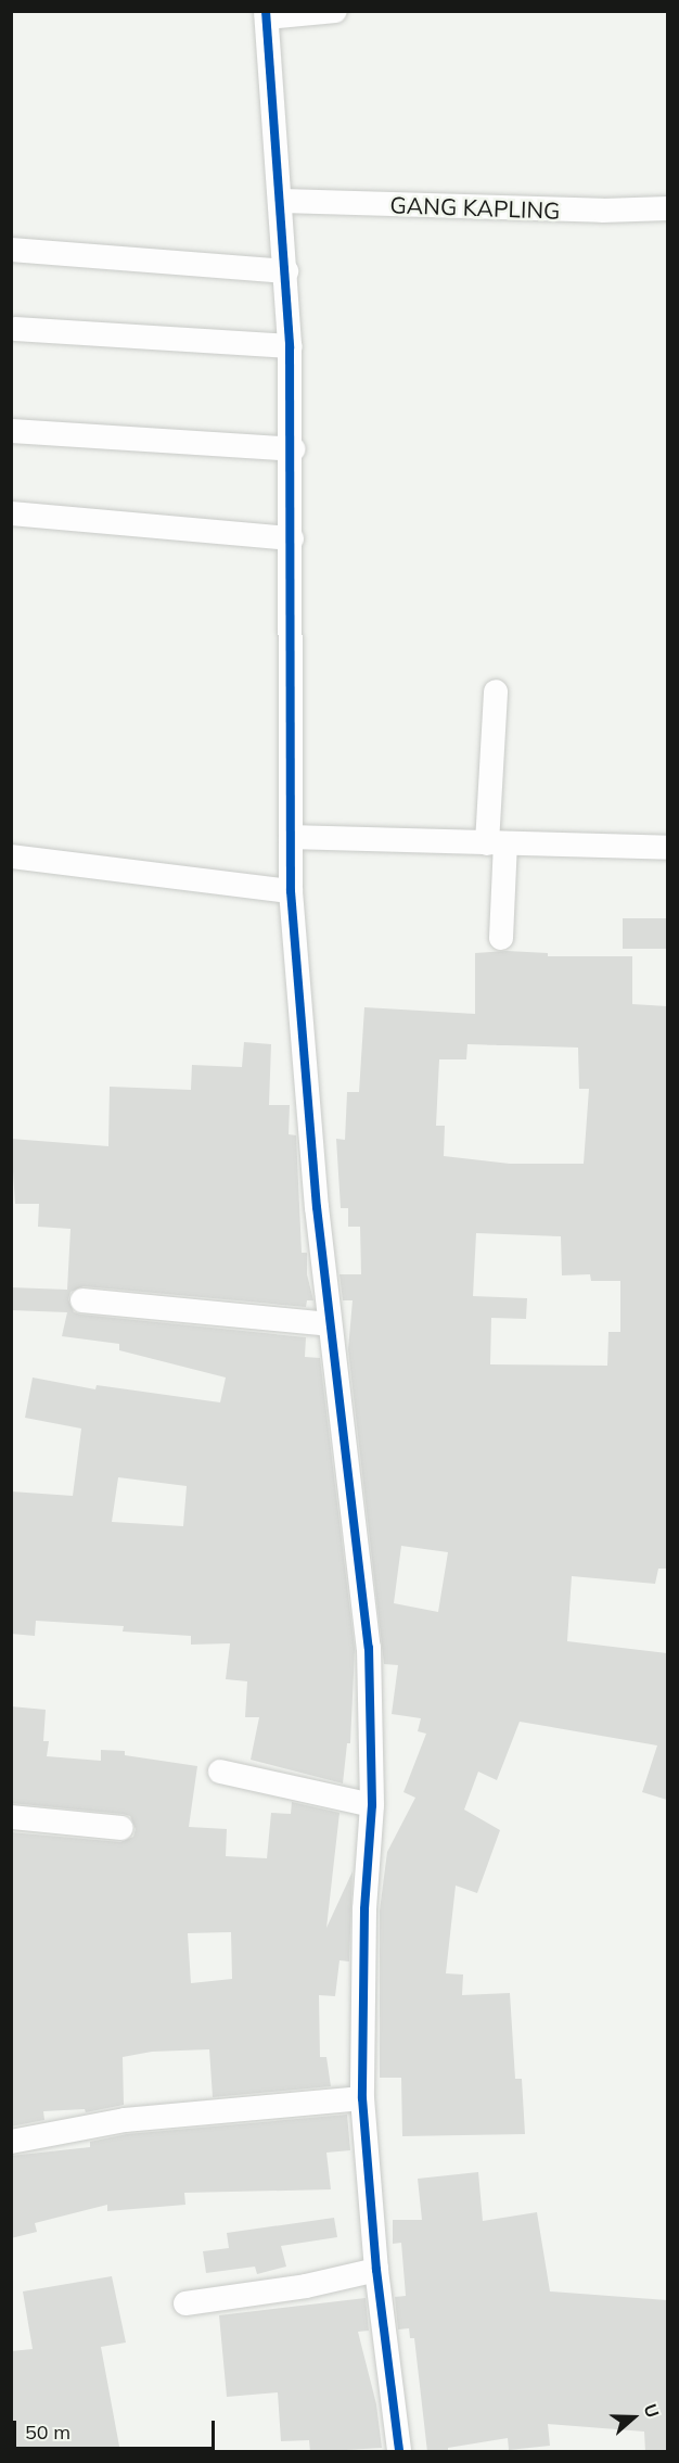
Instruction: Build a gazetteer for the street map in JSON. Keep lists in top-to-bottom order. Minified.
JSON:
{"streets":{"street":["GANG KAPLING"]},"scale_bar":"50 m","north":"right"}
